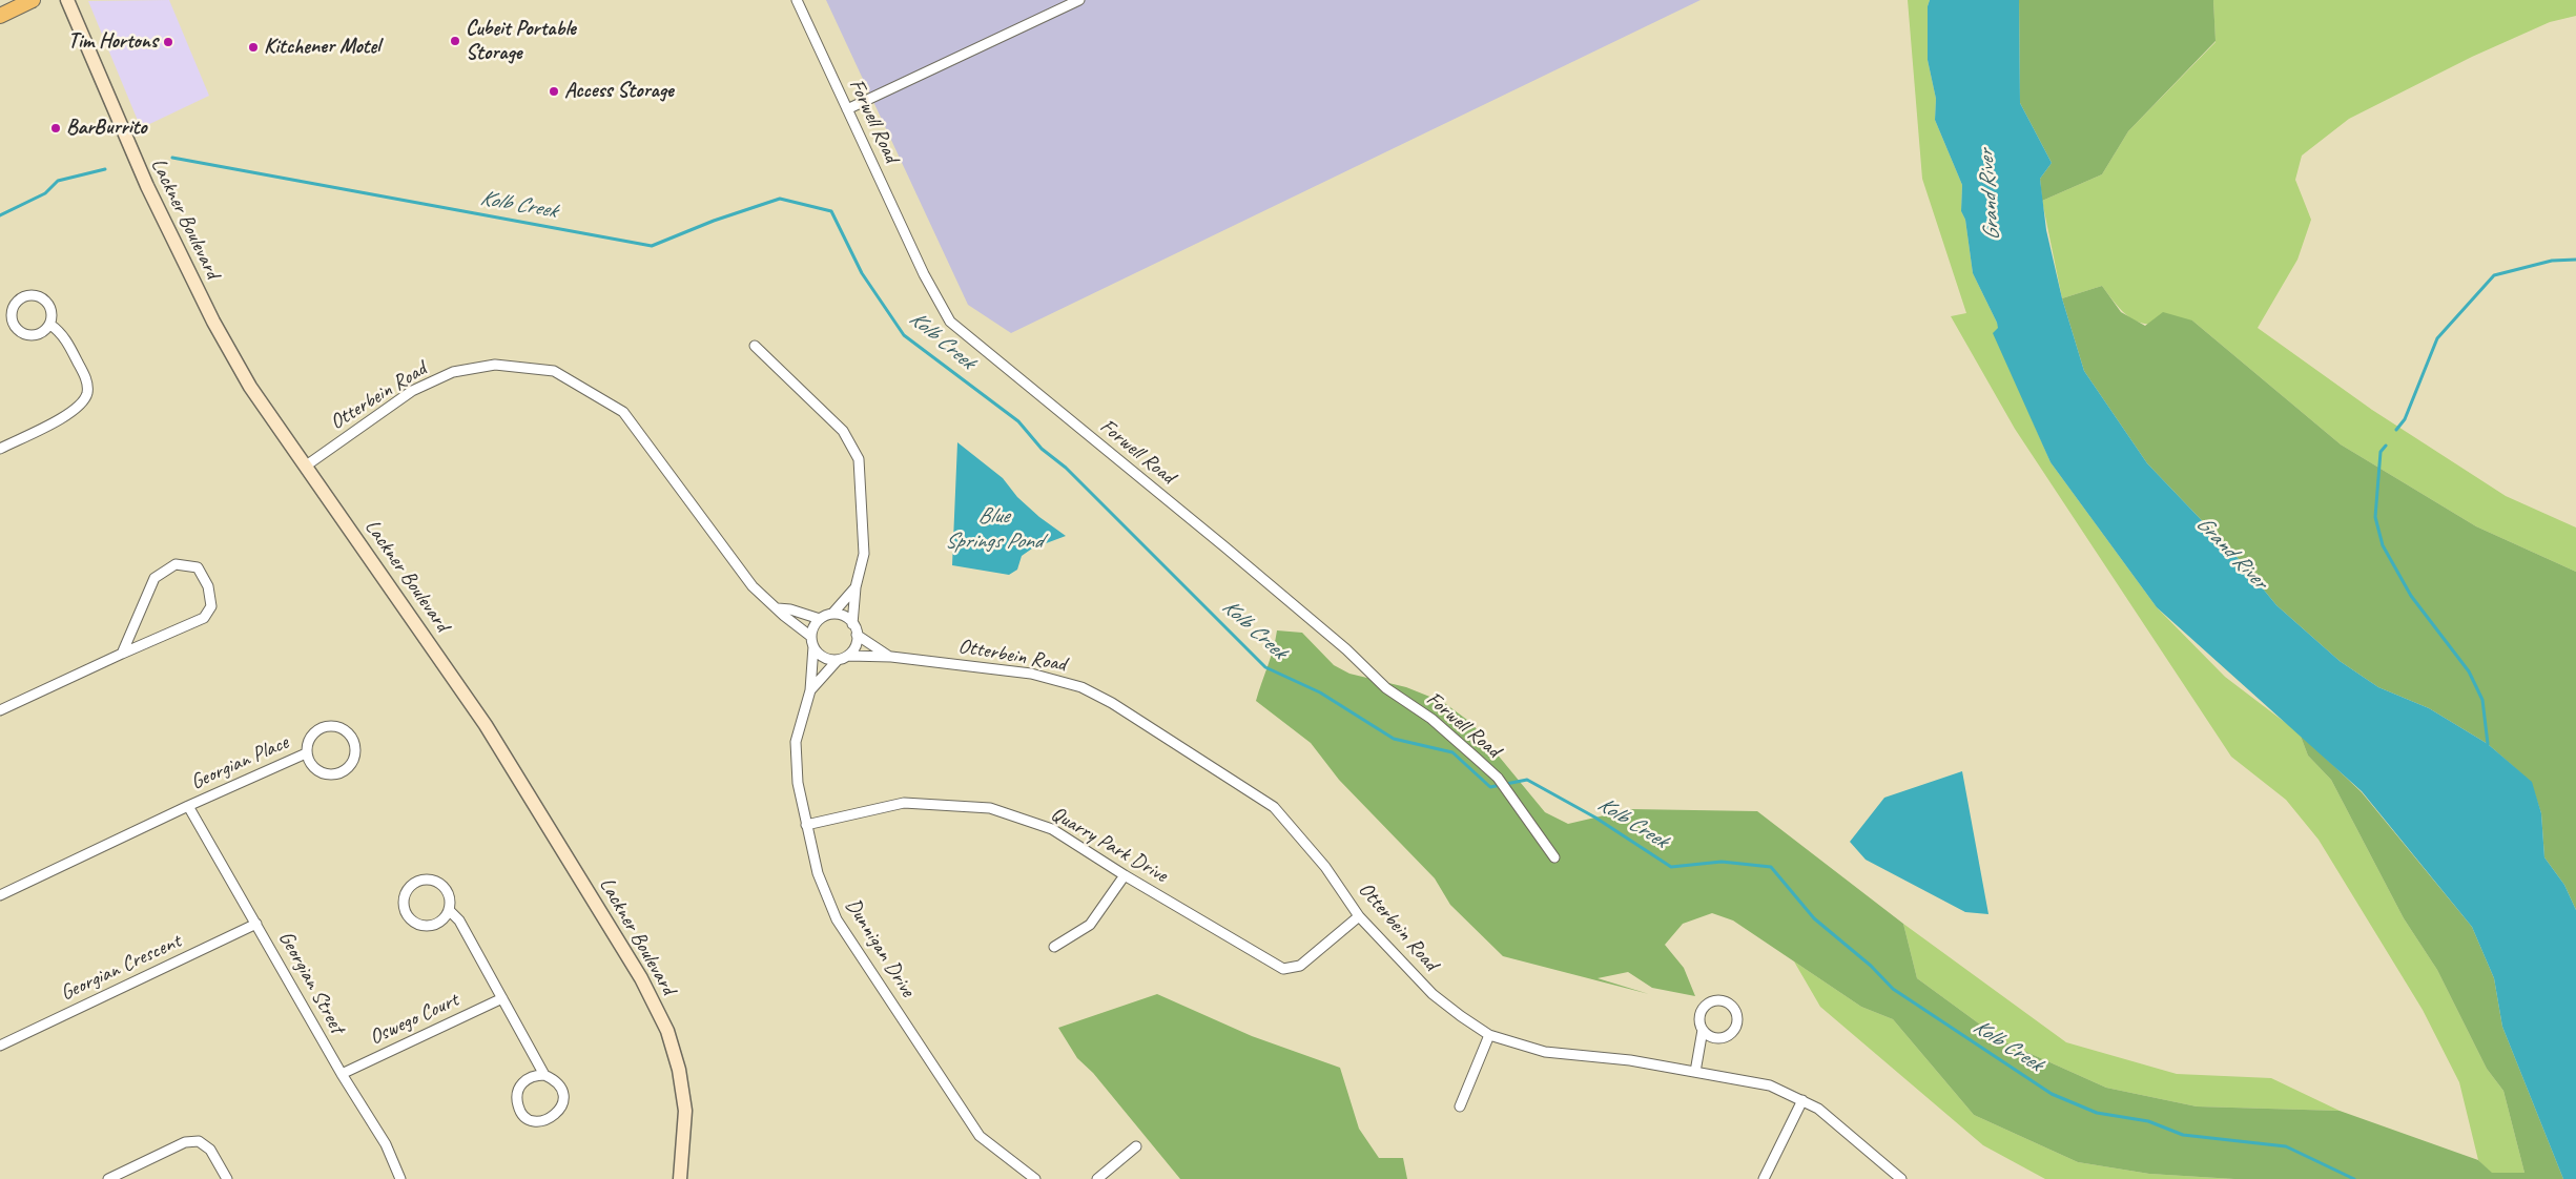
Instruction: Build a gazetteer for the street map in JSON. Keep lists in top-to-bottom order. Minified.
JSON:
{"streets":{"main road":["Lackner Boulevard"],"street":["Forwell Road","Otterbein Road","Georgian Place","Quarry Park Drive","Dunnigan Drive","Georgian Crescent","Georgian Street","Oswego Court"]},"crossings":[["Lackner Boulevard","Otterbein Road"],["Otterbein Road","Quarry Park Drive"],["Otterbein Road","Dunnigan Drive"],["Georgian Place","Georgian Street"],["Quarry Park Drive","Dunnigan Drive"],["Georgian Crescent","Georgian Street"],["Georgian Street","Oswego Court"]],"water":["Grand River","Kolb Creek","Blue Springs Pond"],"places":["Cubeit Portable Storage","Tim Hortons","Kitchener Motel","Access Storage","BarBurrito"]}
